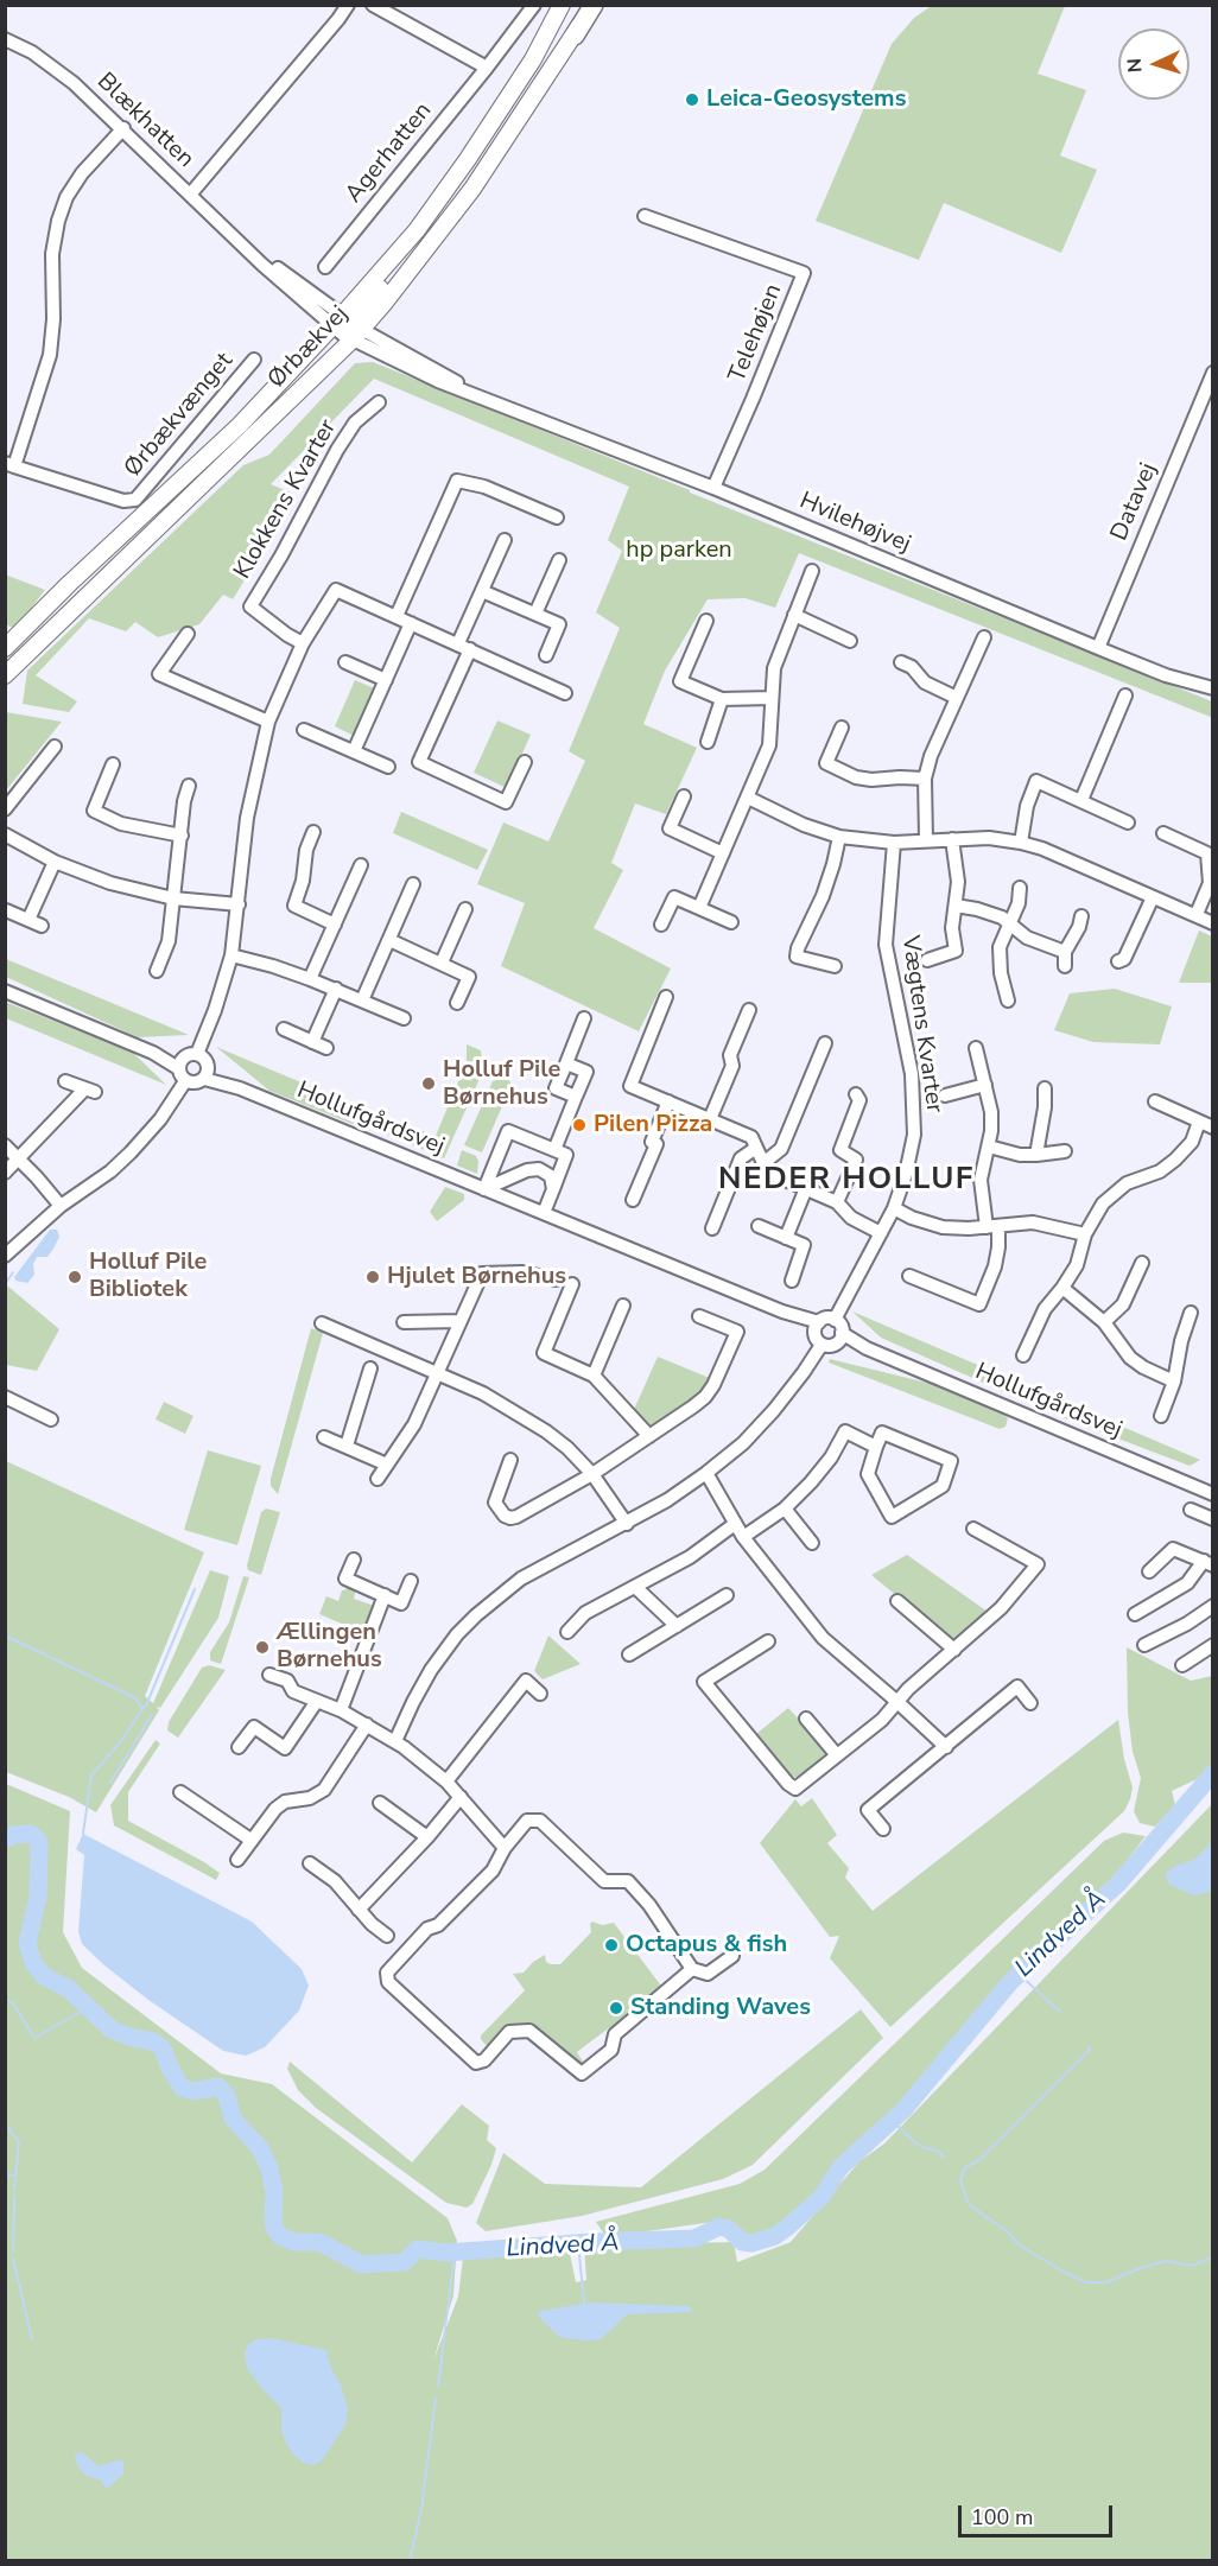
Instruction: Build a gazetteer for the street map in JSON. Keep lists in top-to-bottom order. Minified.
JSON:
{"streets":{"main road":["Ørbækvej"],"street":["Blækhatten","Agerhatten","Telehøjen","Ørbækvænget","Klokkens Kvarter","Datavej","Hvilehøjvej","Vægtens Kvarter","Hollufgårdsvej"]},"crossings":[["Blækhatten","Ørbækvej"],["Blækhatten","Hvilehøjvej"],["Telehøjen","Hvilehøjvej"],["Ørbækvej","Hvilehøjvej"],["Datavej","Hvilehøjvej"],["Vægtens Kvarter","Hollufgårdsvej"]],"districts":["NEDER HOLLUF"],"water":["Lindved Å"],"parks":["hp parken"],"places":["Leica-Geosystems","Holluf Pile Børnehus","Pilen Pizza","Holluf Pile Bibliotek","Hjulet Børnehus","Ællingen Børnehus","Octapus & fish","Standing Waves"],"scale_bar":"100 m","north":"left"}
